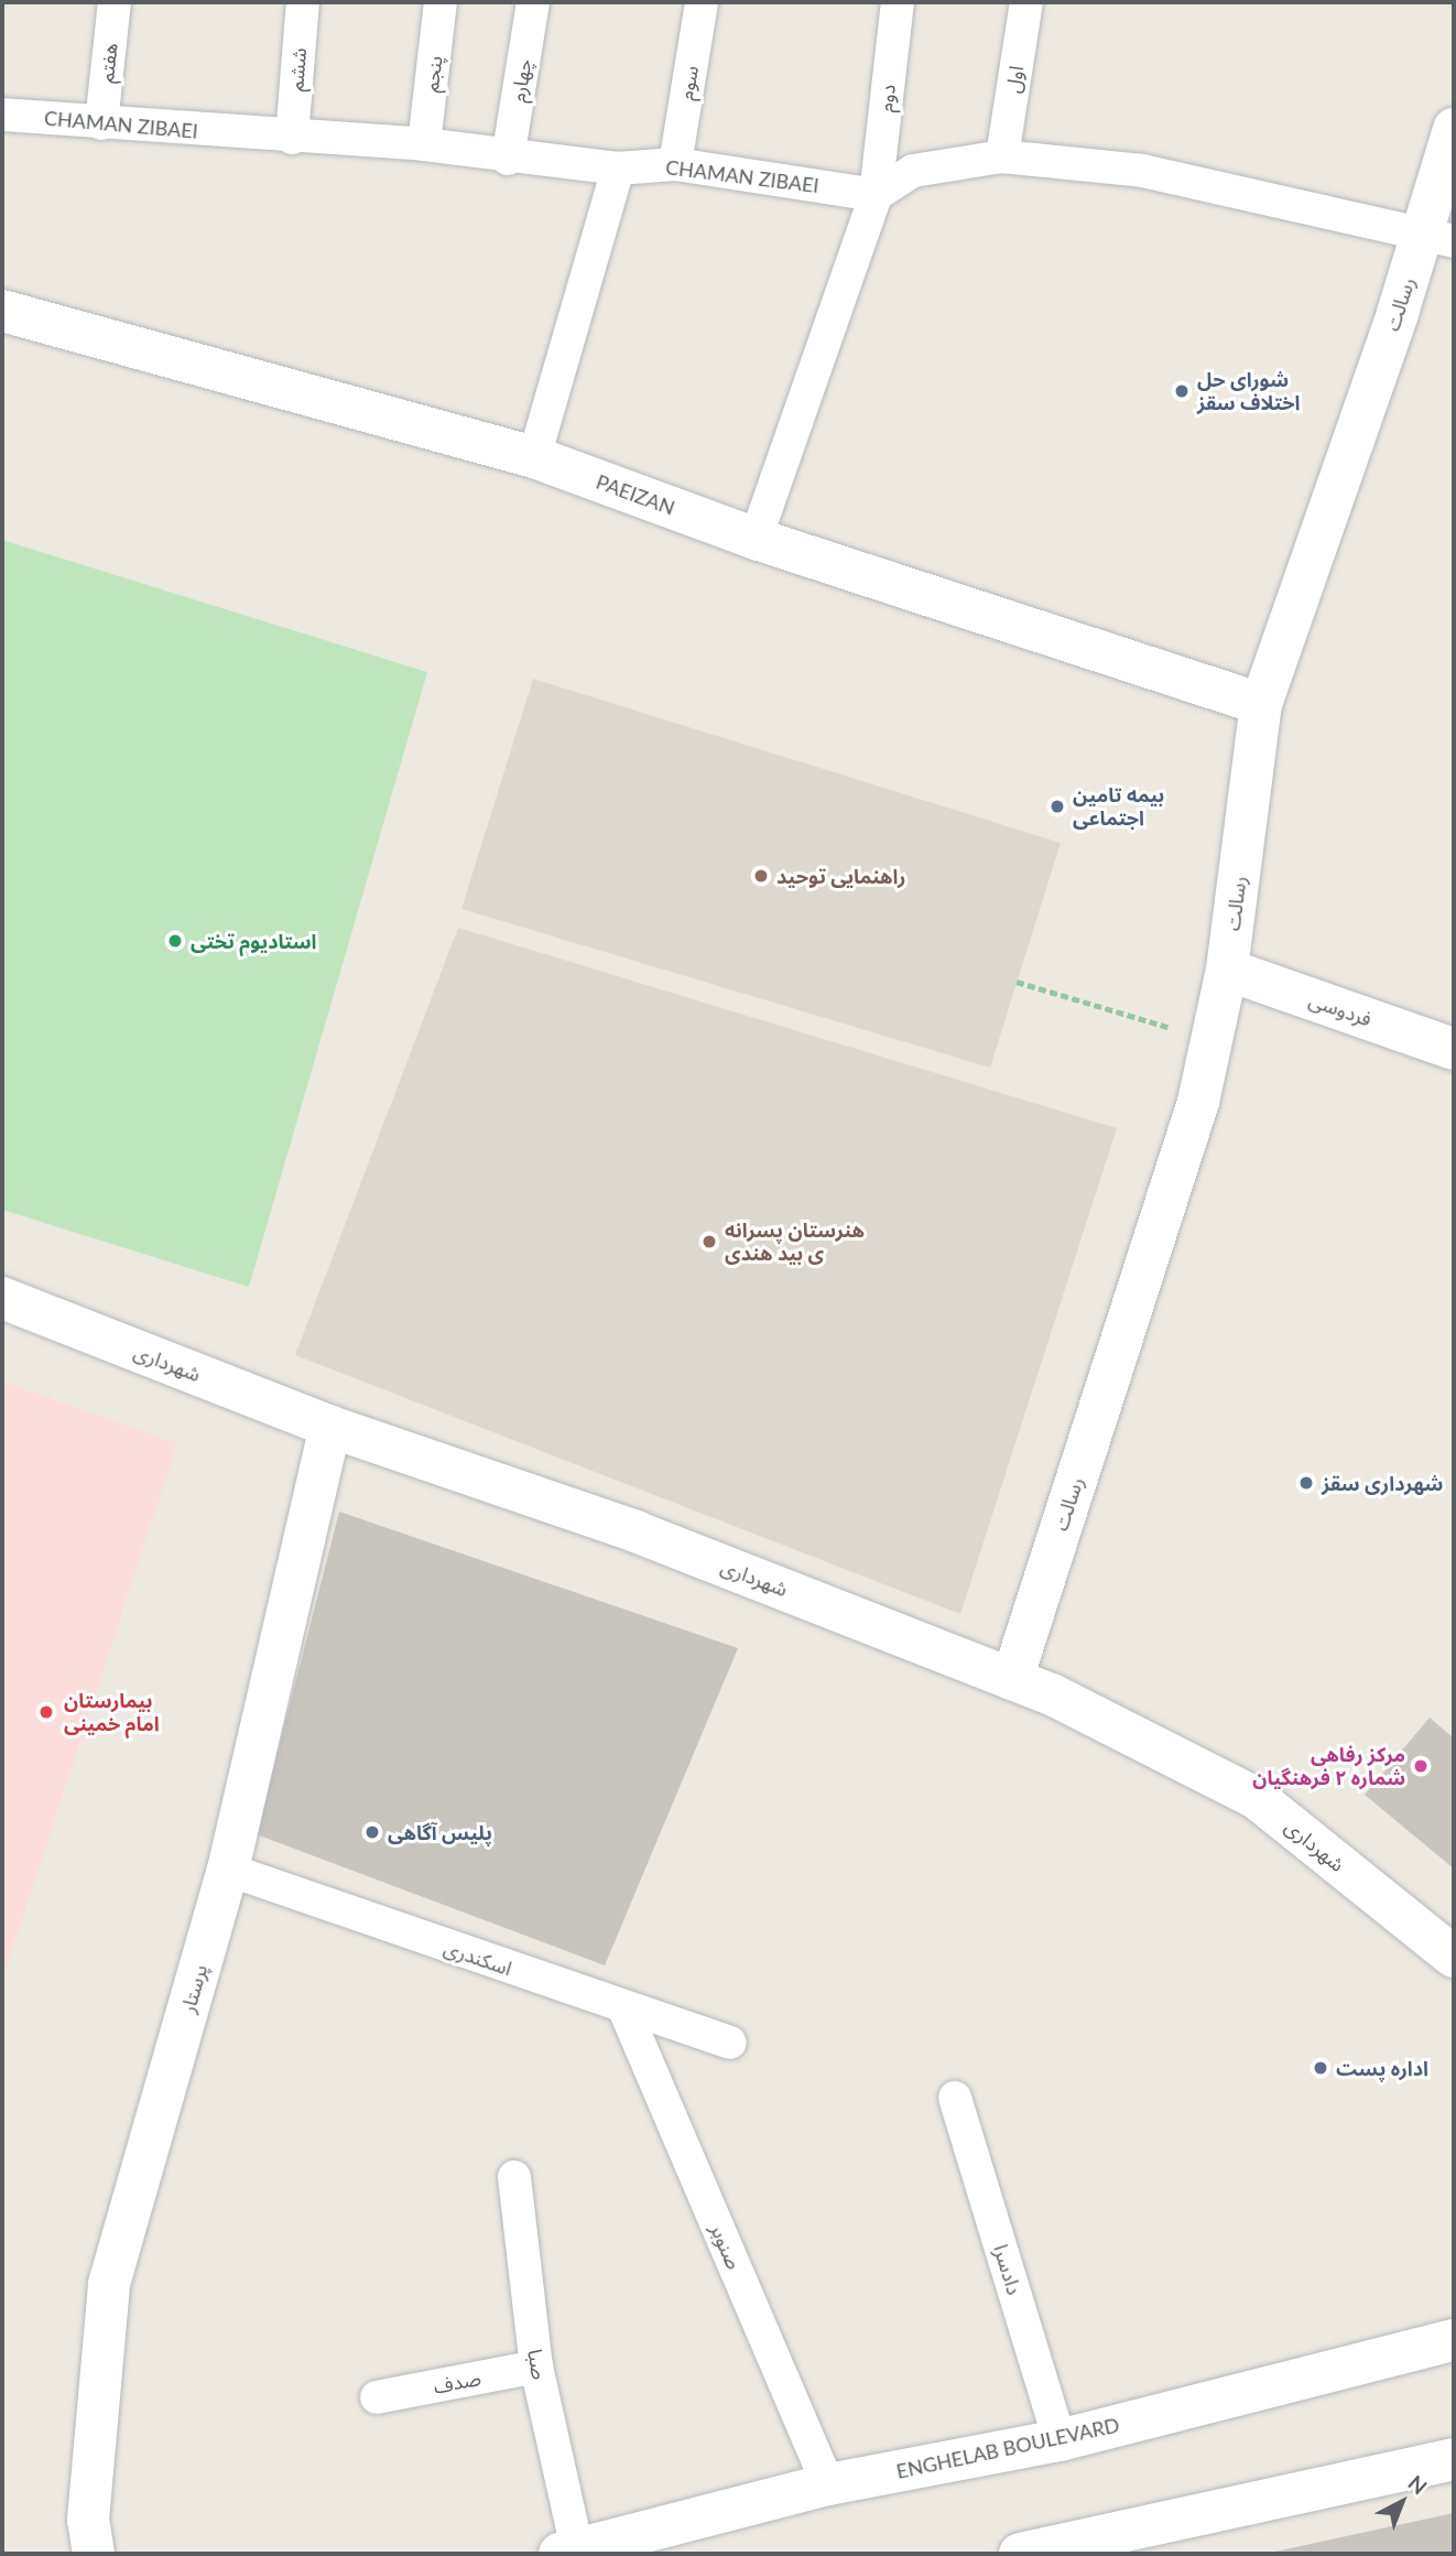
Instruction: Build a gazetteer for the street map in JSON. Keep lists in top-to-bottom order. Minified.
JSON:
{"streets":{"street":["هفتم","ششم","پنجم","اول","چهارم","سوم","دوم","CHAMAN ZIBAEI","رسالت","PAEIZAN","فردوسی","شهرداری","اسکندری","پرستار","صنوبر","دادسرا","صبا","صدف","ENGHELAB BOULEVARD"]},"crossings":[["هفتم","CHAMAN ZIBAEI"],["ششم","CHAMAN ZIBAEI"],["پنجم","CHAMAN ZIBAEI"],["چهارم","CHAMAN ZIBAEI"],["سوم","CHAMAN ZIBAEI"],["دوم","CHAMAN ZIBAEI"],["دوم","PAEIZAN"],["رسالت","PAEIZAN"],["رسالت","فردوسی"],["رسالت","شهرداری"],["شهرداری","پرستار"],["اسکندری","پرستار"],["اسکندری","صنوبر"],["صنوبر","ENGHELAB BOULEVARD"],["دادسرا","ENGHELAB BOULEVARD"],["صبا","صدف"],["صبا","ENGHELAB BOULEVARD"]],"places":["شورای حل اختلاف سقز","بیمه تامین اجتماعی","راهنمایی توحید","استادیوم تختی","هنرستان پسرانه ی بید هندی","شهرداری سقز","بیمارستان امام خمینی","مرکز رفاهی شماره ۲ فرهنگیان","پلیس آگاهی","اداره پست"],"north":"top right"}
